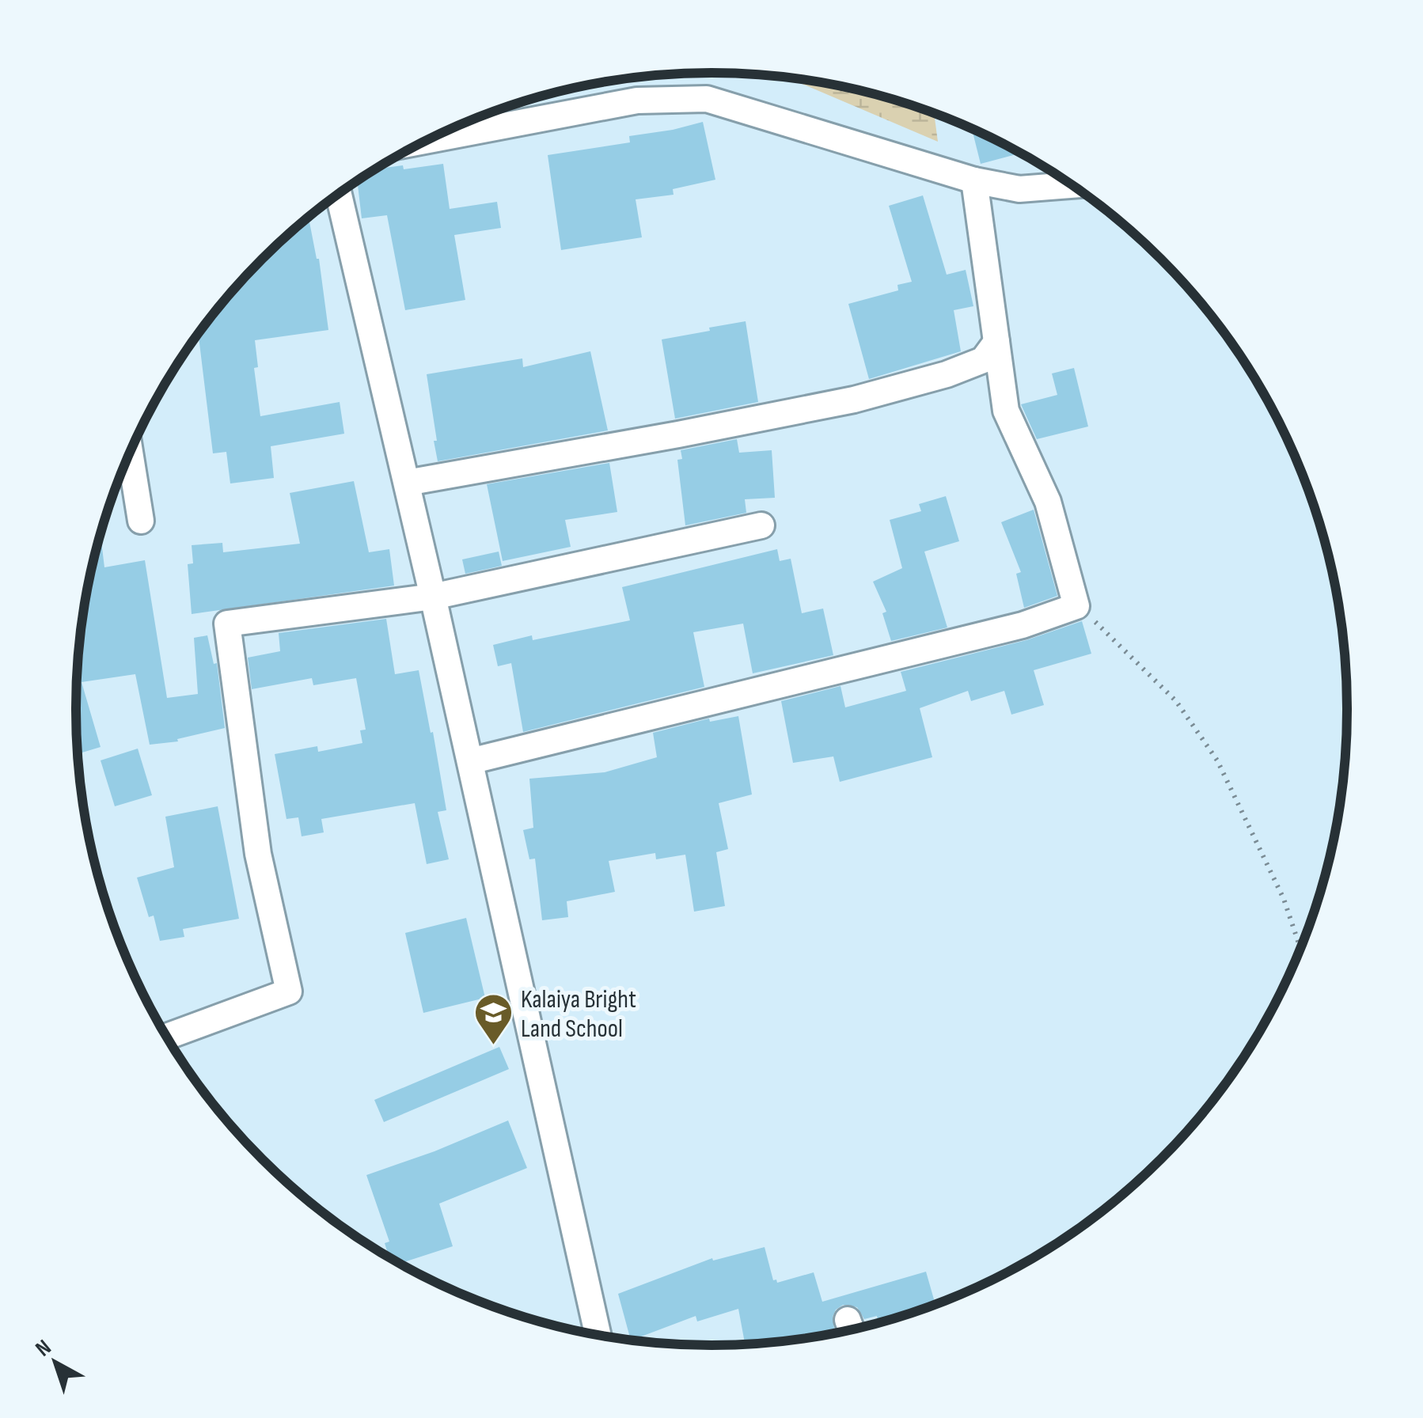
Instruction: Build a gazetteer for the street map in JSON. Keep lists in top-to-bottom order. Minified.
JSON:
{"places":{"school or university":["Kalaiya Bright Land School"]},"north":"top left"}
